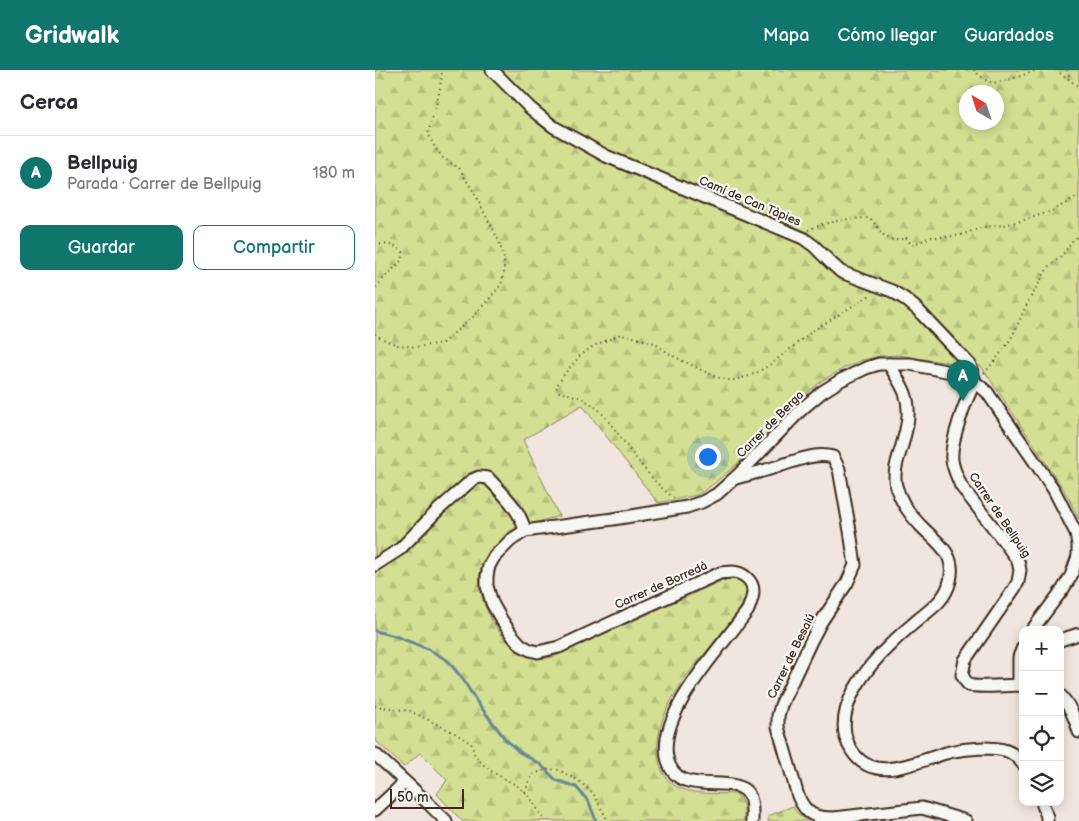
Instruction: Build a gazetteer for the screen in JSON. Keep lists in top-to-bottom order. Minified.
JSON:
{"streets":{"street":["Camí de Can Tàpies","Carrer de Berga","Carrer de Bellpuig","Carrer de Borredà","Carrer de Besalú"]},"crossings":[["Camí de Can Tàpies","Carrer de Berga"],["Camí de Can Tàpies","Carrer de Bellpuig"],["Carrer de Berga","Carrer de Bellpuig"],["Carrer de Berga","Carrer de Borredà"],["Carrer de Berga","Carrer de Besalú"]],"scale_bar":"50 m","north":"top left","page":{"header":"Gridwalk","nav":["Mapa","Cómo llegar","Guardados"],"heading":"Cerca","list":[{"mark":"A","name":"Bellpuig","note":"Parada · Carrer de Bellpuig","value":"180 m"}],"buttons":["Guardar","Compartir"],"pins":"A","map_buttons":["+","−"],"scale":"50 m"}}
